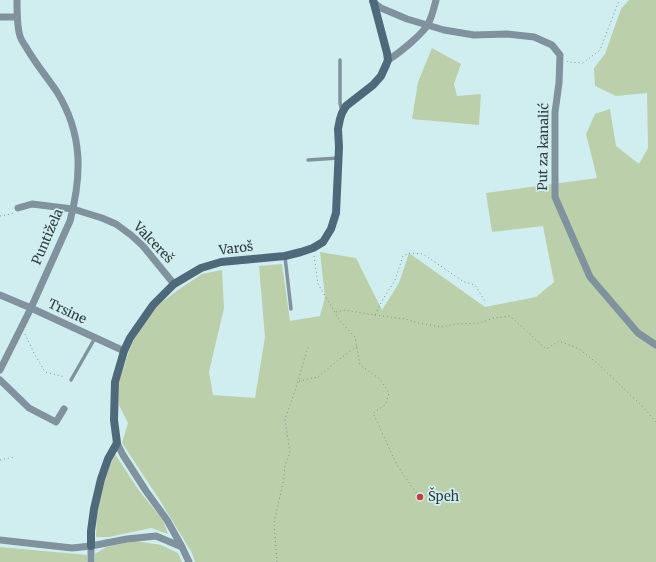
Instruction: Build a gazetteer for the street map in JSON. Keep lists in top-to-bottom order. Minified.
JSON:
{"streets":{"main road":["Varoš"],"street":["Put za kanalić","Puntižela","Valcereš","Trsine"]},"crossings":[["Puntižela","Valcereš"],["Puntižela","Trsine"],["Valcereš","Varoš"],["Varoš","Trsine"]],"places":["Špeh"]}
